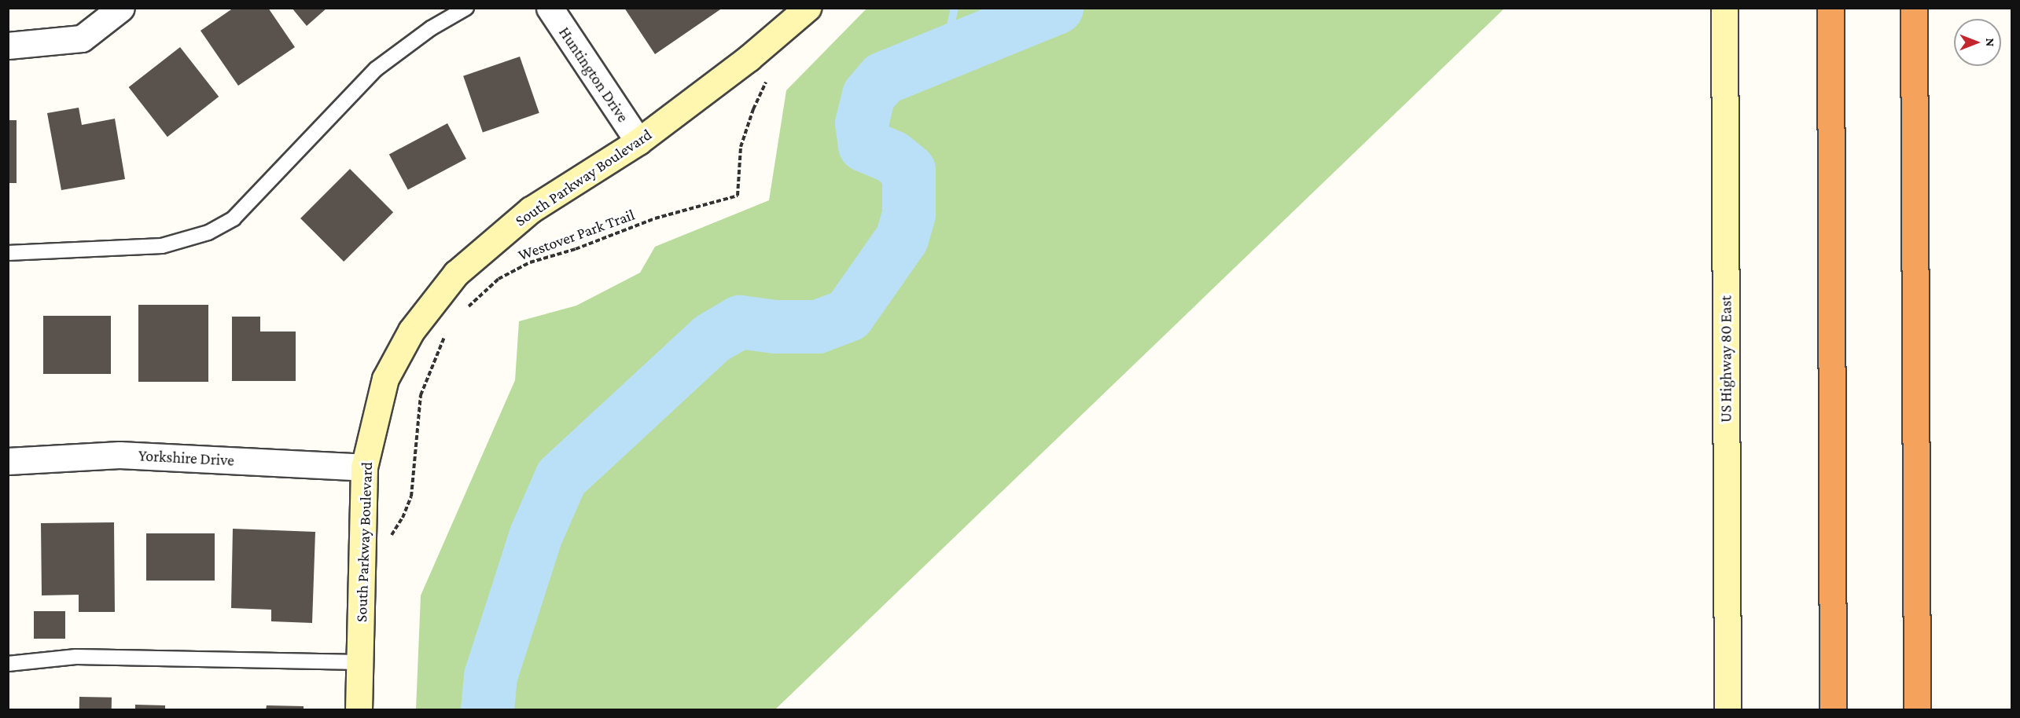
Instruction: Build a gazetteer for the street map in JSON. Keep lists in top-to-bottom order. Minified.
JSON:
{"streets":{"street":["Huntington Drive","South Parkway Boulevard","US Highway 80 East","Yorkshire Drive"],"path":["Westover Park Trail"]},"crossings":[["Huntington Drive","South Parkway Boulevard"],["South Parkway Boulevard","Yorkshire Drive"]],"north":"right"}
